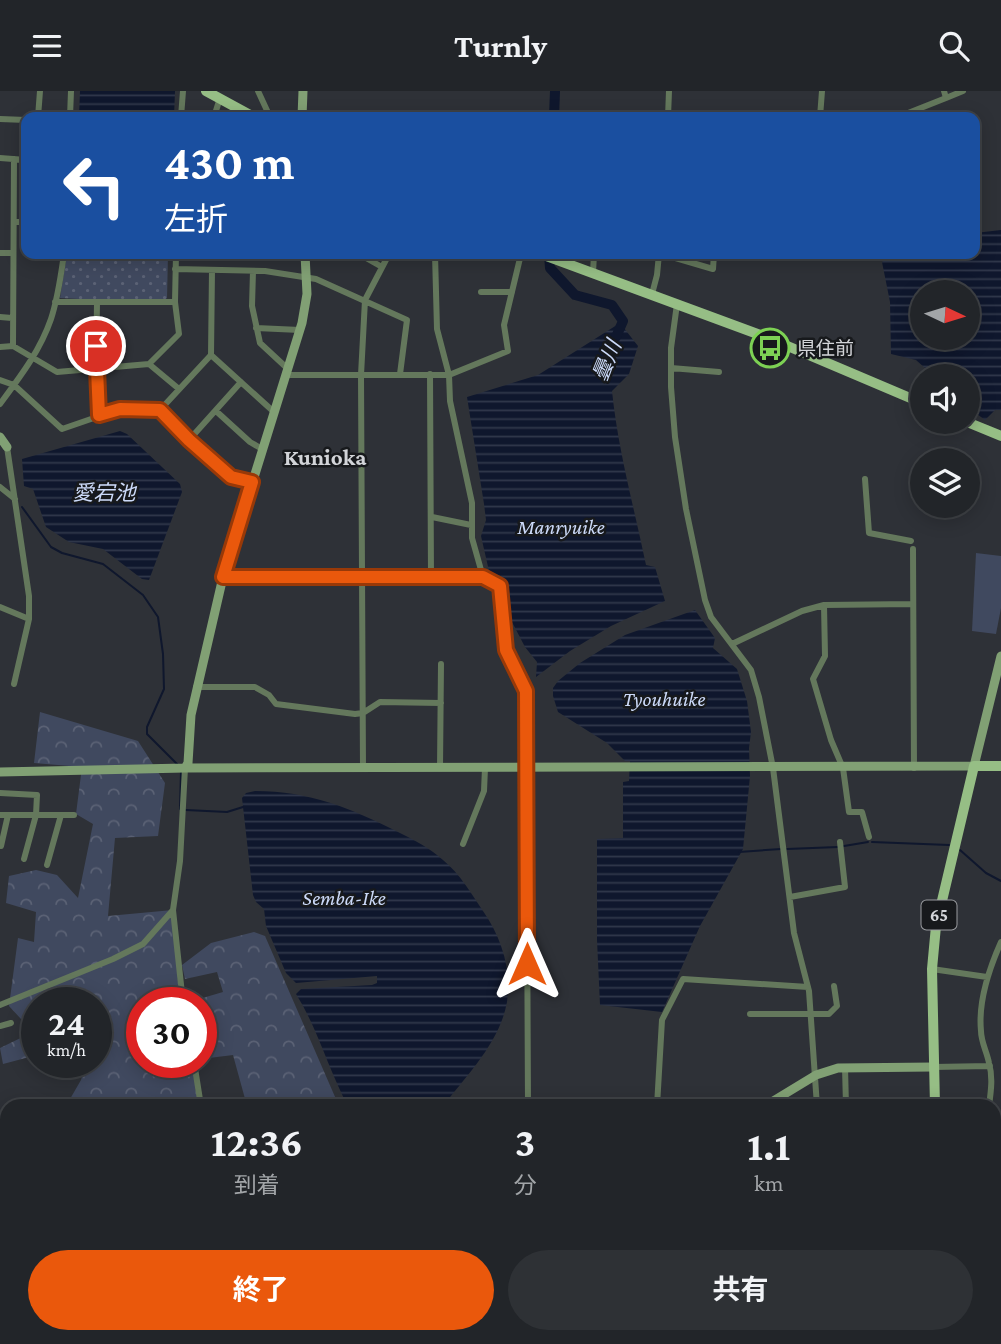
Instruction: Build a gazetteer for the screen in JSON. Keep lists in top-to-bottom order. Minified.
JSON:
{"streets":{"main road":["65"]},"districts":["Kunioka"],"water":["曇川","愛宕池","Manryuike","Tyouhuike","Semba-Ike"],"places":{"bus stop":["県住前"]},"north":"right","page":{"header":"Turnly","turn":["430 m","左折"],"speed":"24 km/h","limit":"30","eta":["12:36","到着","3","分","1.1","km"],"buttons":["終了","共有"]}}
